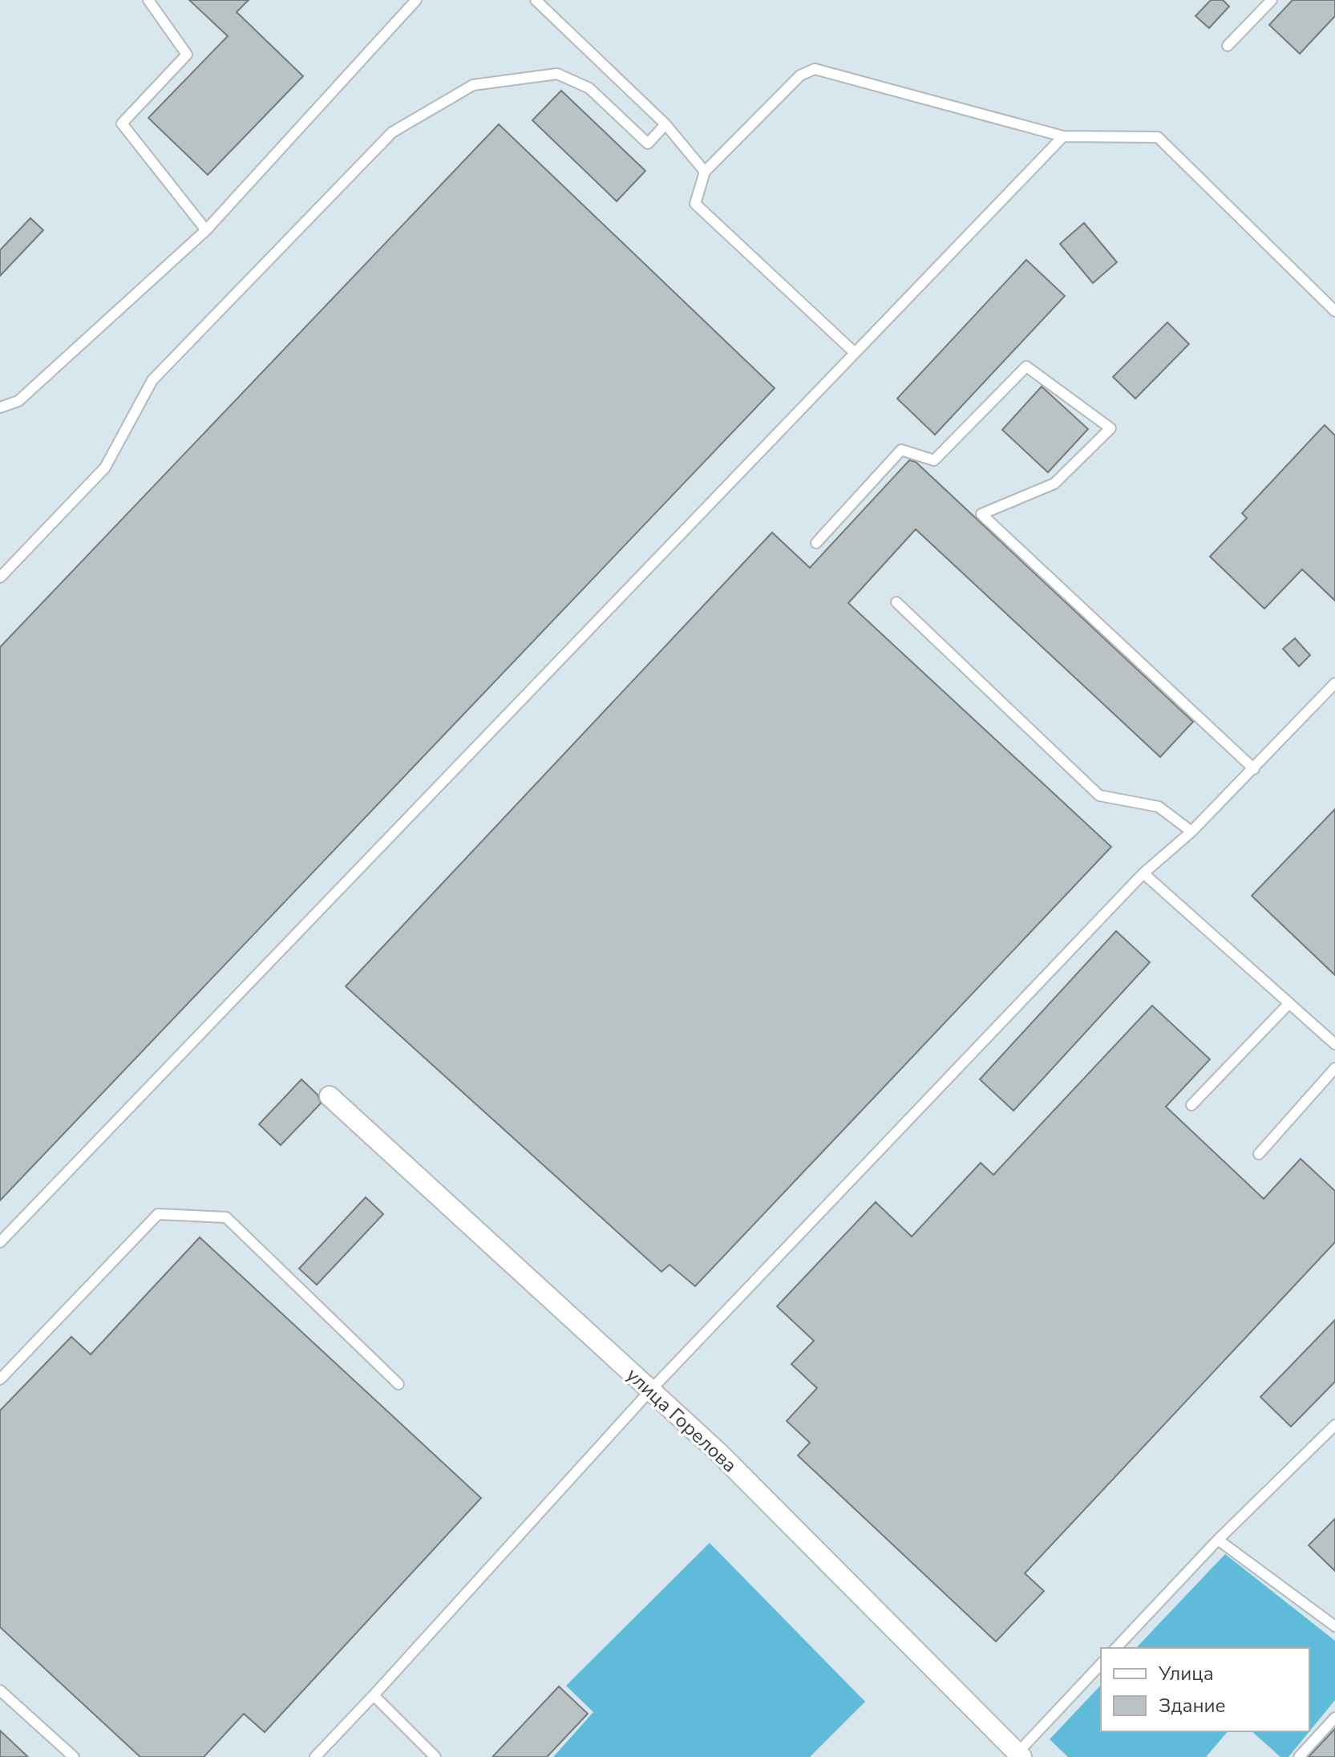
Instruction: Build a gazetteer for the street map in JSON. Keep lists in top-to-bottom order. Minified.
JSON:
{"streets":{"street":["улица Горелова"]},"legend":["Улица","Здание"]}
